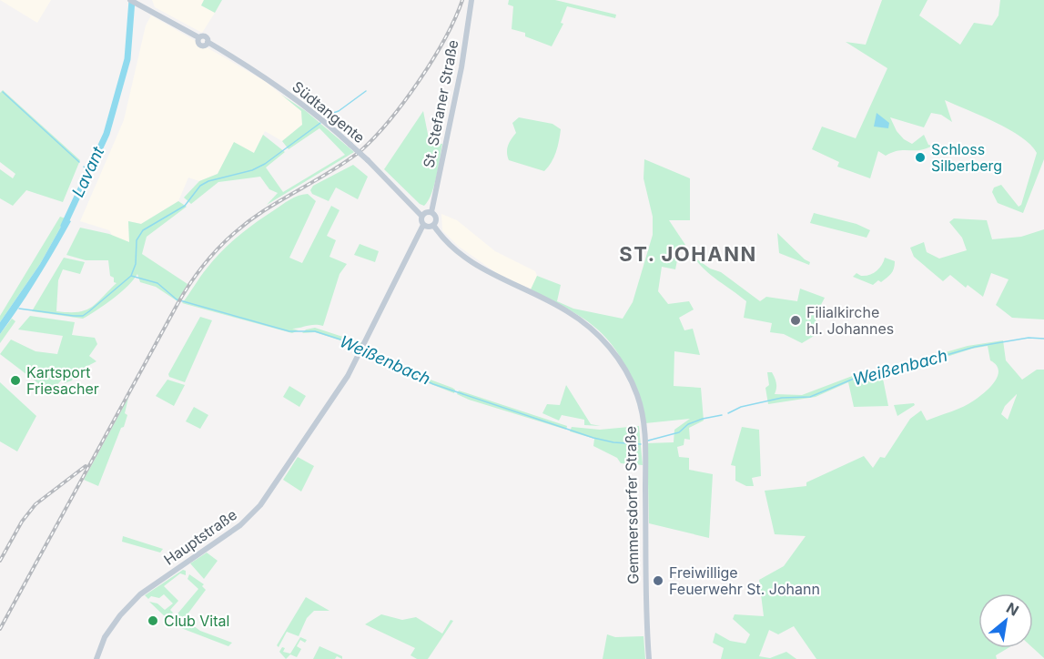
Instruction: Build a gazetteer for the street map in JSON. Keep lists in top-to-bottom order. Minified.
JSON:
{"streets":{"main road":["St. Stefaner Straße","Südtangente","Gemmersdorfer Straße","Hauptstraße"]},"crossings":[["St. Stefaner Straße","Südtangente"],["St. Stefaner Straße","Gemmersdorfer Straße"],["St. Stefaner Straße","Hauptstraße"],["Südtangente","Gemmersdorfer Straße"],["Südtangente","Hauptstraße"],["Gemmersdorfer Straße","Hauptstraße"]],"districts":["ST. JOHANN"],"water":["Lavant","Weißenbach"],"places":["Schloss Silberberg","Filialkirche hl. Johannes","Kartsport Friesacher","Freiwillige Feuerwehr St. Johann","Club Vital"],"north":"top right"}
